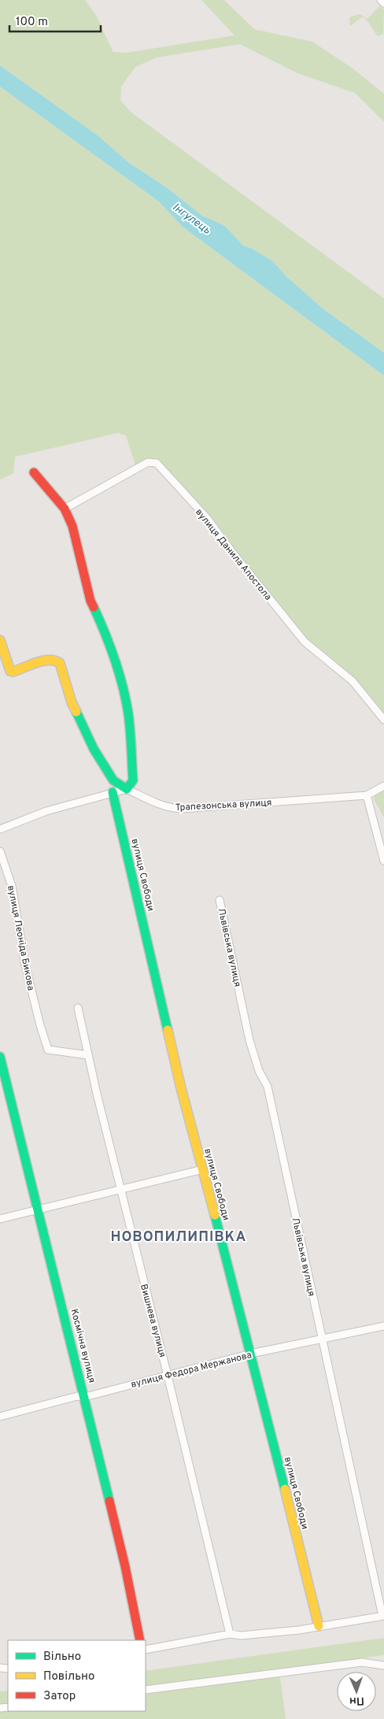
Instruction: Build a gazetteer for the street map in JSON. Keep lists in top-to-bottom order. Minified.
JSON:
{"streets":{"street":["вулиця Данила Апостола","Трапезонська вулиця","вулиця Свободи","вулиця Леоніда Бикова","Львівська вулиця","Вишнева вулиця","Космічна вулиця","вулиця Федора Мержанова"]},"crossings":[["вулиця Свободи","вулиця Федора Мержанова"],["вулиця Леоніда Бикова","Вишнева вулиця"],["Львівська вулиця","вулиця Федора Мержанова"],["Вишнева вулиця","вулиця Федора Мержанова"],["Космічна вулиця","вулиця Федора Мержанова"]],"districts":["НОВОПИЛИПІВКА"],"water":["Інгулець"],"legend":["Вільно","Повільно","Затор"],"scale_bar":"100 m","north":"bottom"}
